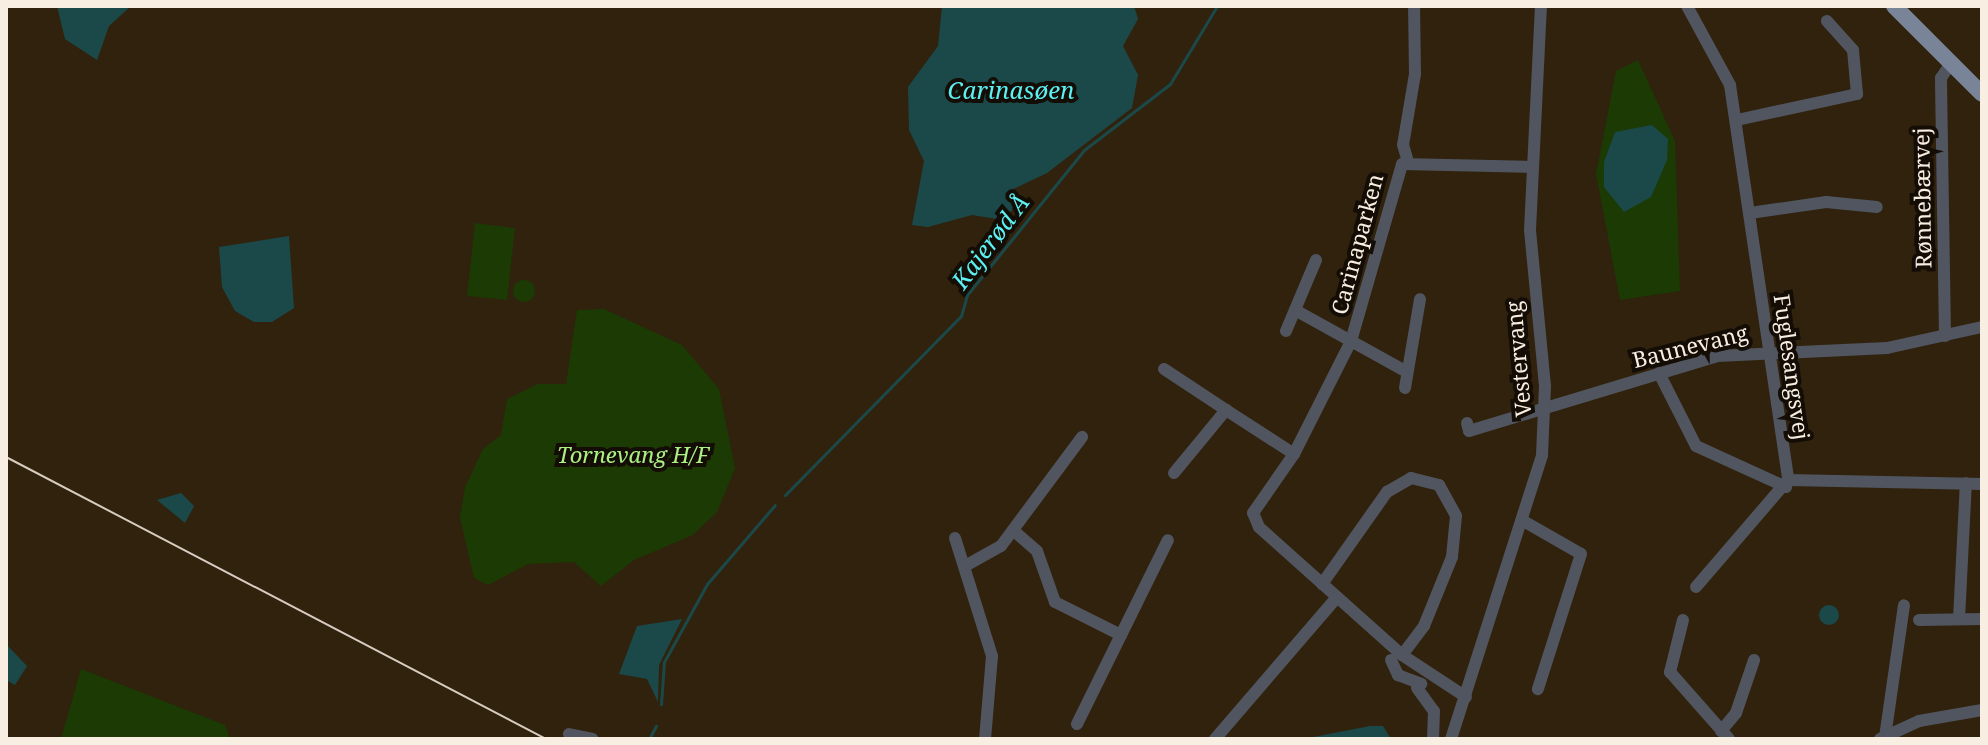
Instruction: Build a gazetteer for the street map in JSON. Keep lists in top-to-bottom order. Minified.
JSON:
{"streets":{"street":["Rønnebærvej","Carinaparken","Baunevang","Vestervang","Fuglesangsvej"]},"crossings":[["Rønnebærvej","Baunevang"],["Carinaparken","Vestervang"],["Baunevang","Vestervang"],["Baunevang","Fuglesangsvej"]],"water":["Carinasøen","Kajerød Å"],"parks":["Tornevang H/F"]}
